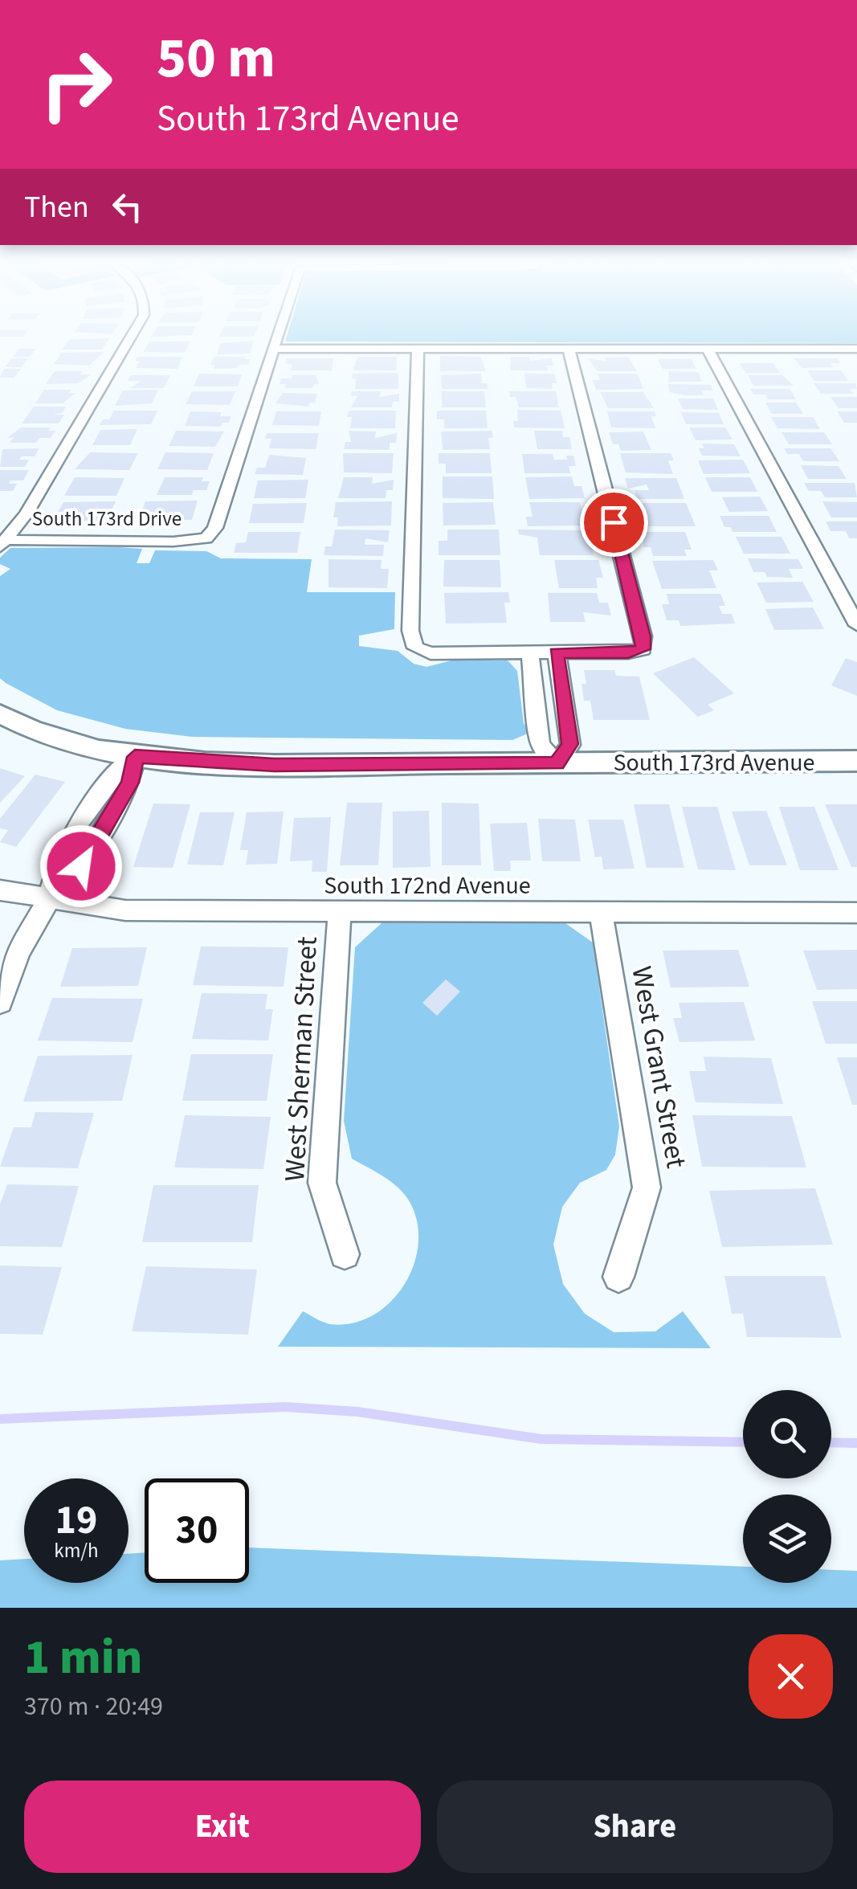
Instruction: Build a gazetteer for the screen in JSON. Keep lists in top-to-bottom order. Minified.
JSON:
{"streets":{"street":["South 173rd Drive","South 173rd Avenue","South 172nd Avenue","West Sherman Street","West Grant Street"]},"crossings":[["South 172nd Avenue","West Sherman Street"],["South 172nd Avenue","West Grant Street"]],"page":{"turn":["50 m","South 173rd Avenue"],"then":"Then","speed":"19 km/h","limit":"30","heading":["1 min","370 m · 20:49"],"buttons":["Exit","Share"]}}
